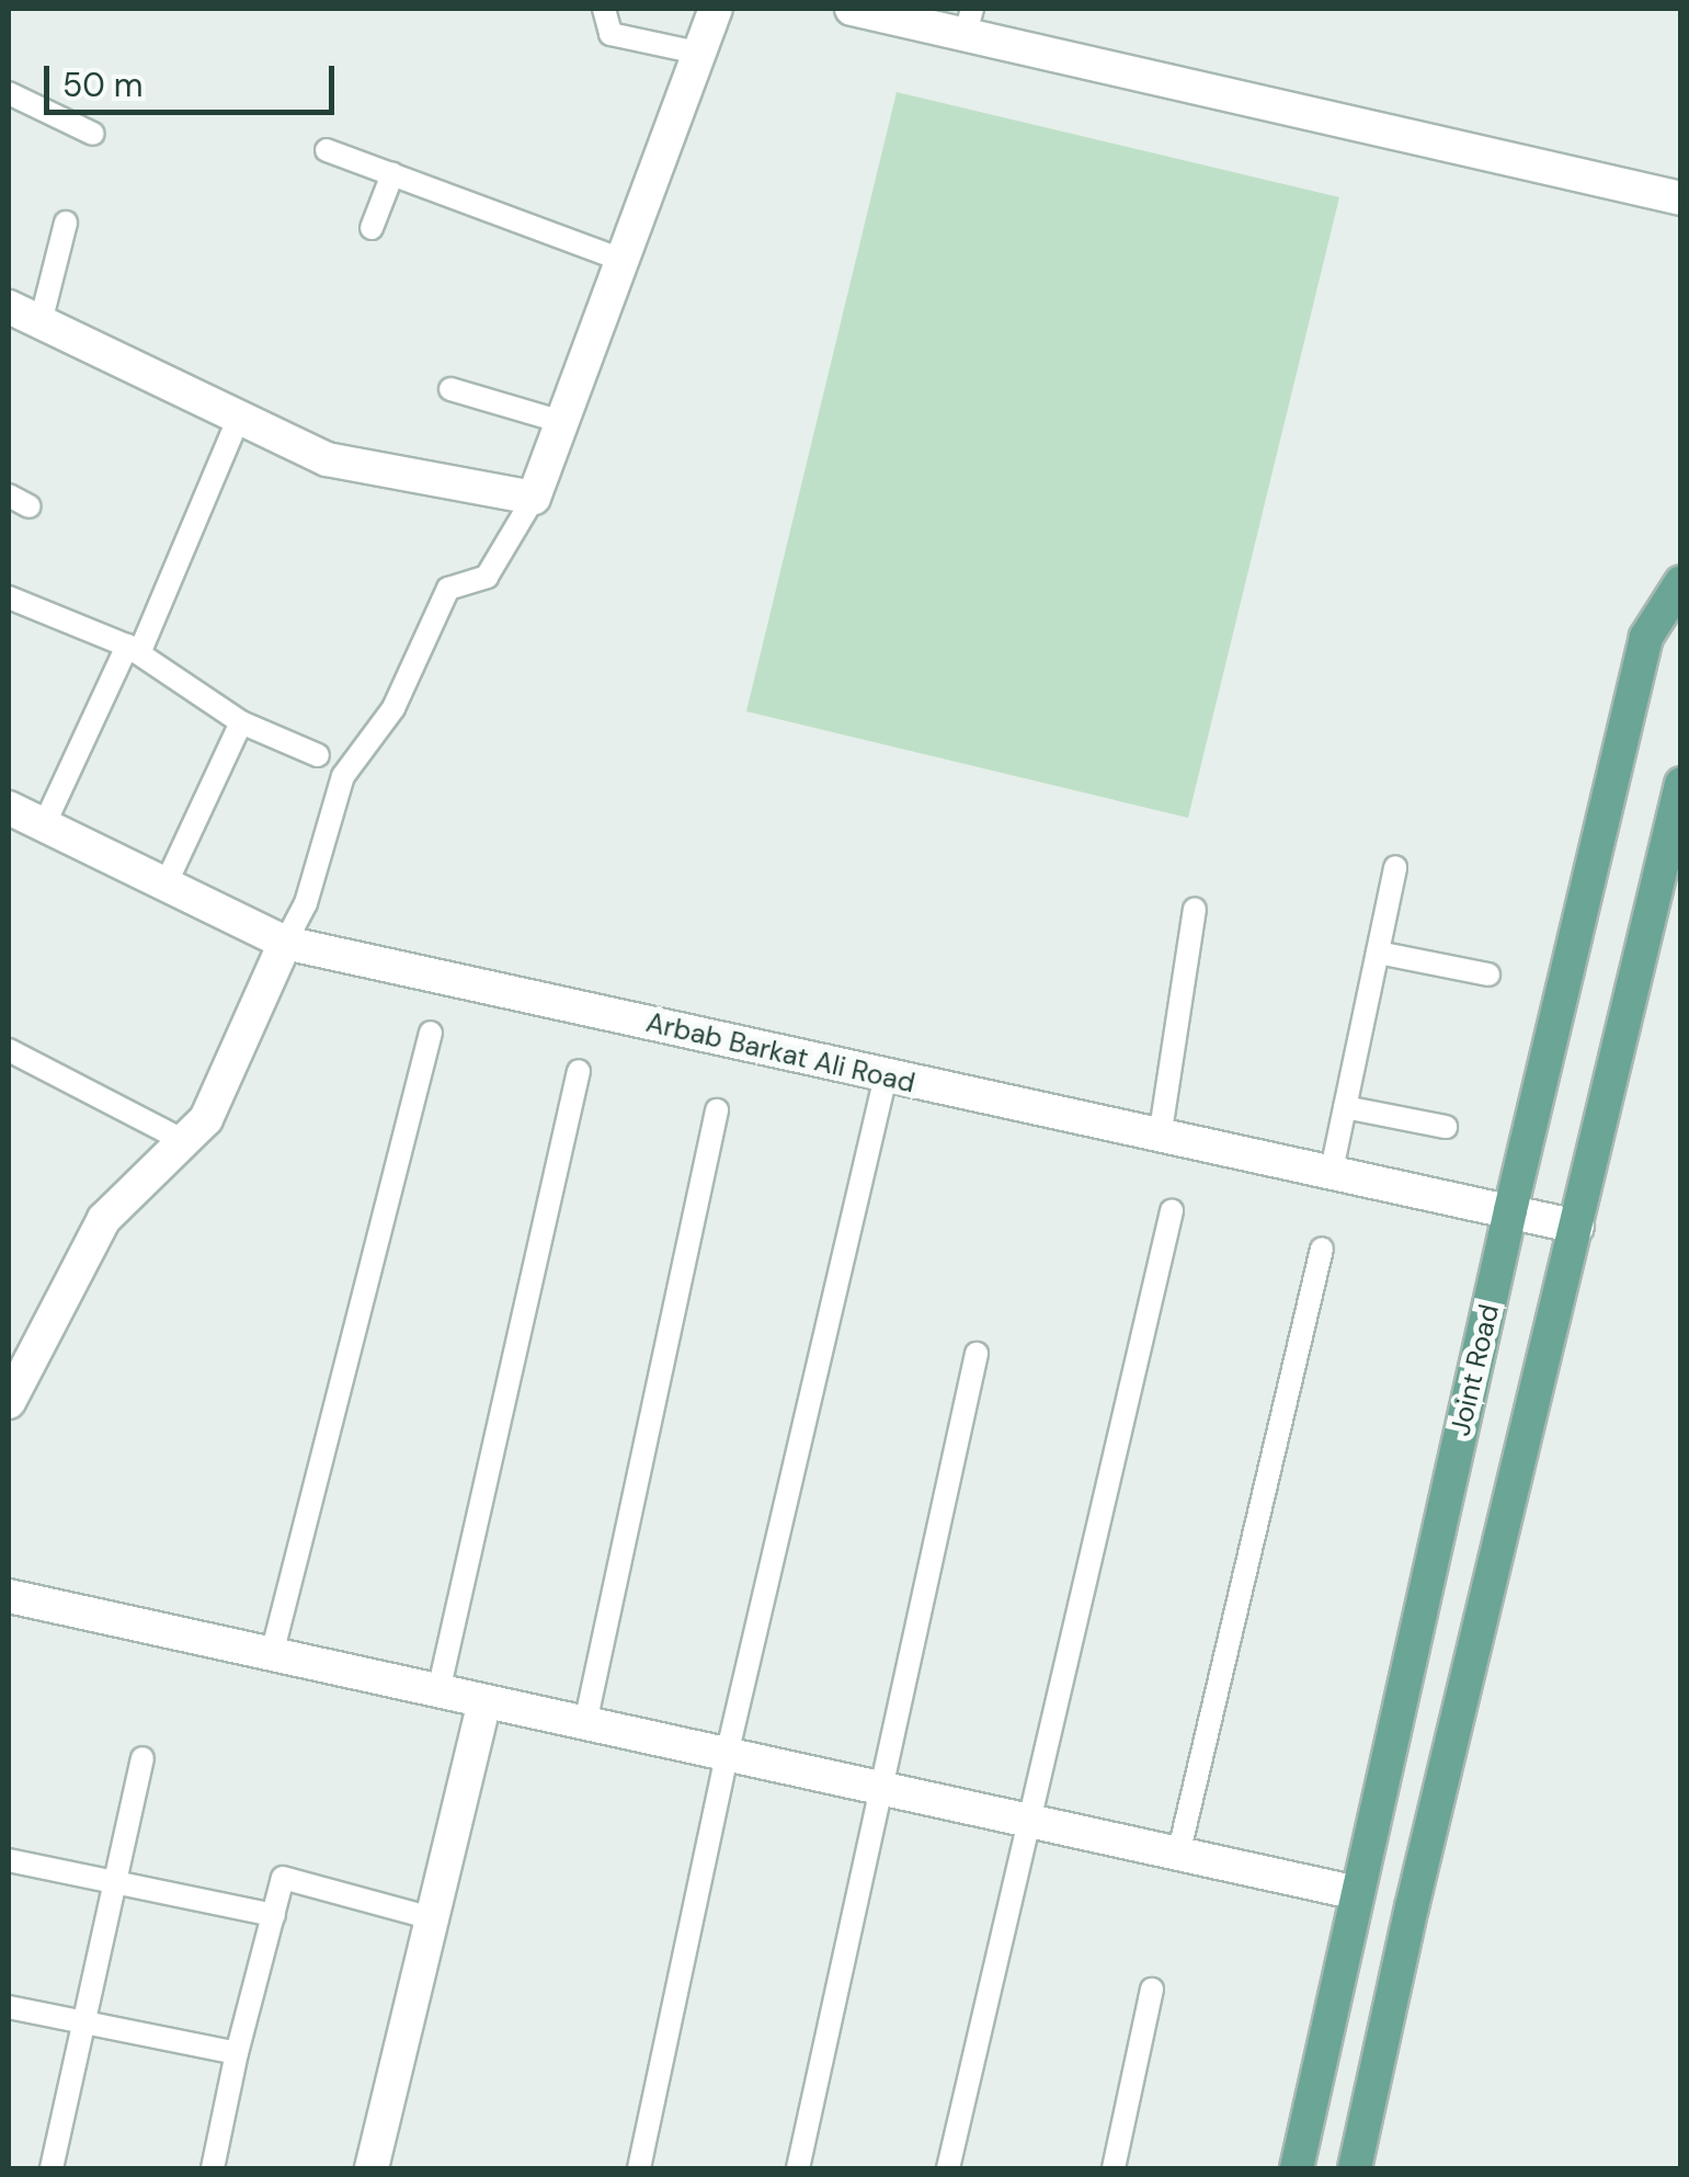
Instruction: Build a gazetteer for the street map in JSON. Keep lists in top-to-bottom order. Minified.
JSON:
{"streets":{"main road":["Joint Road"],"street":["Arbab Barkat Ali Road"]},"crossings":[["Arbab Barkat Ali Road","Joint Road"]],"scale_bar":"50 m"}
